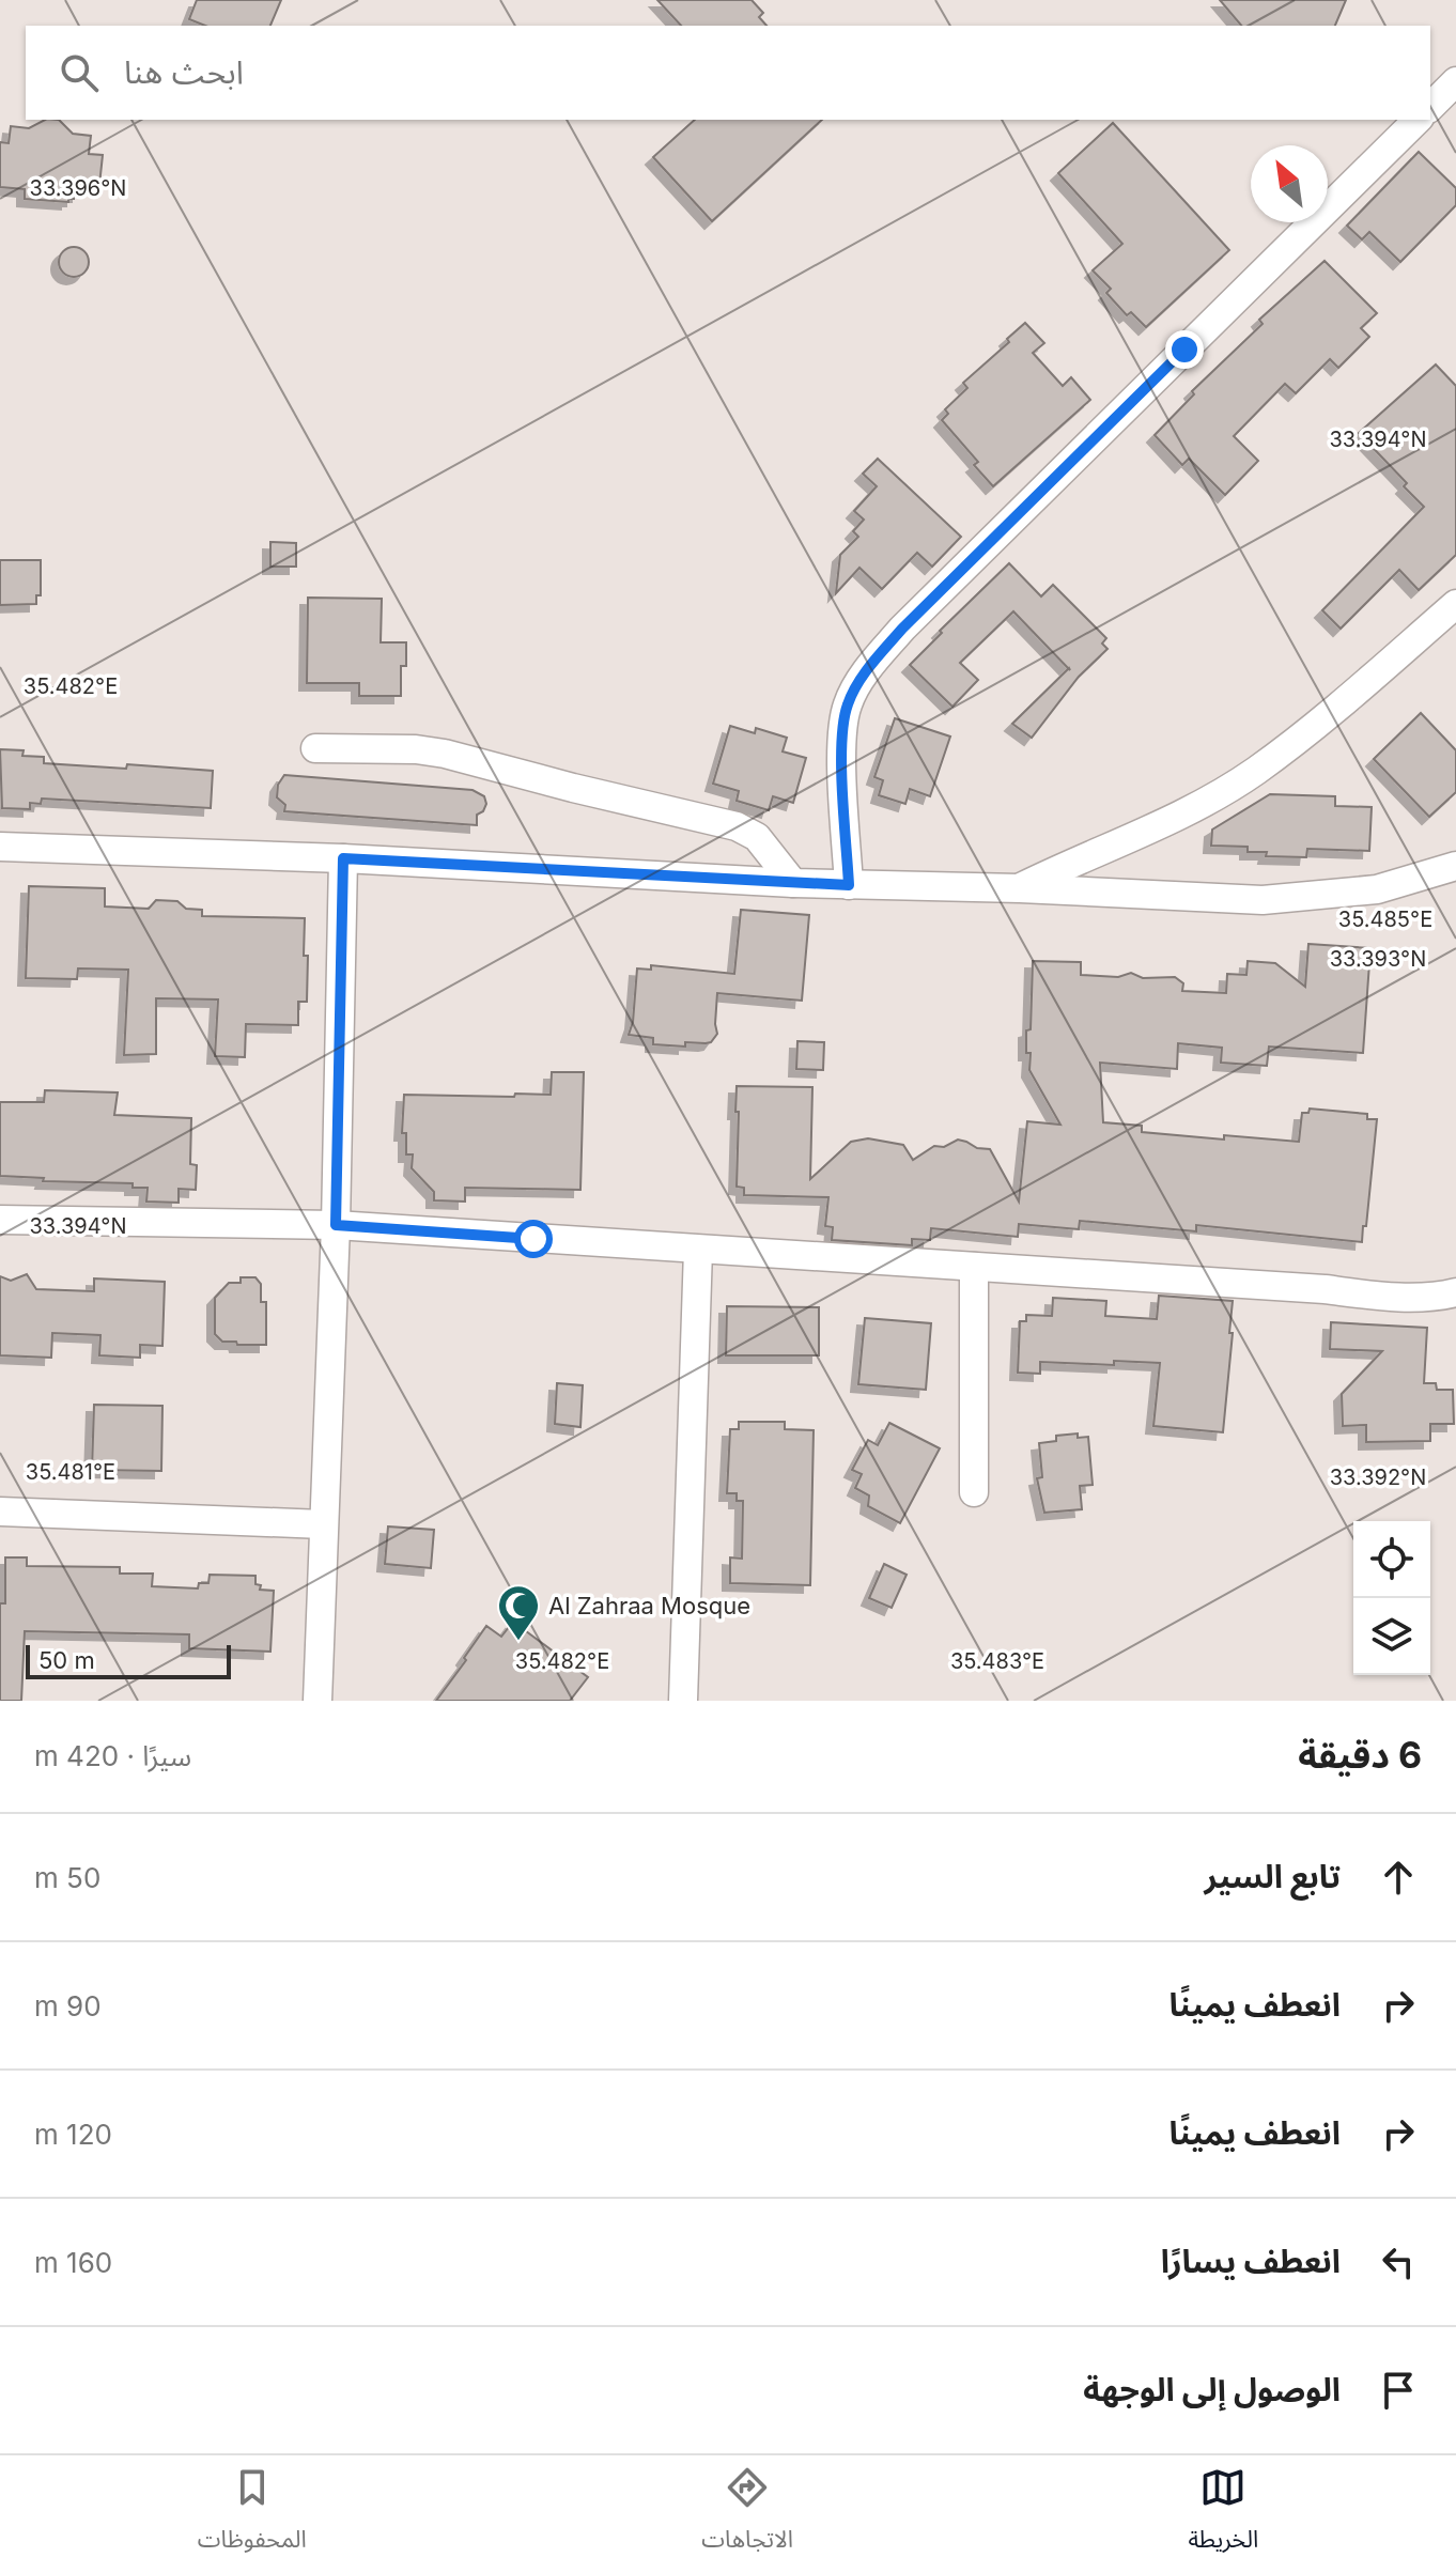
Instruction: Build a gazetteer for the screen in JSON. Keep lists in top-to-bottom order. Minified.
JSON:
{"places":{"mosque":["Al Zahraa Mosque"]},"scale_bar":"50 m","north":"top left","page":{"search":"ابحث هنا","scale":"50 m","heading":["6 دقيقة","سيرًا · 420 m"],"list":[["تابع السير","50 m"],["انعطف يمينًا","90 m"],["انعطف يمينًا","120 m"],["انعطف يسارًا","160 m"],"الوصول إلى الوجهة"],"nav":["الخريطة","الاتجاهات","المحفوظات"]},"coordinates":["33.396°N","33.394°N","35.482°E","35.485°E","33.393°N","35.481°E","33.392°N","35.483°E"]}
